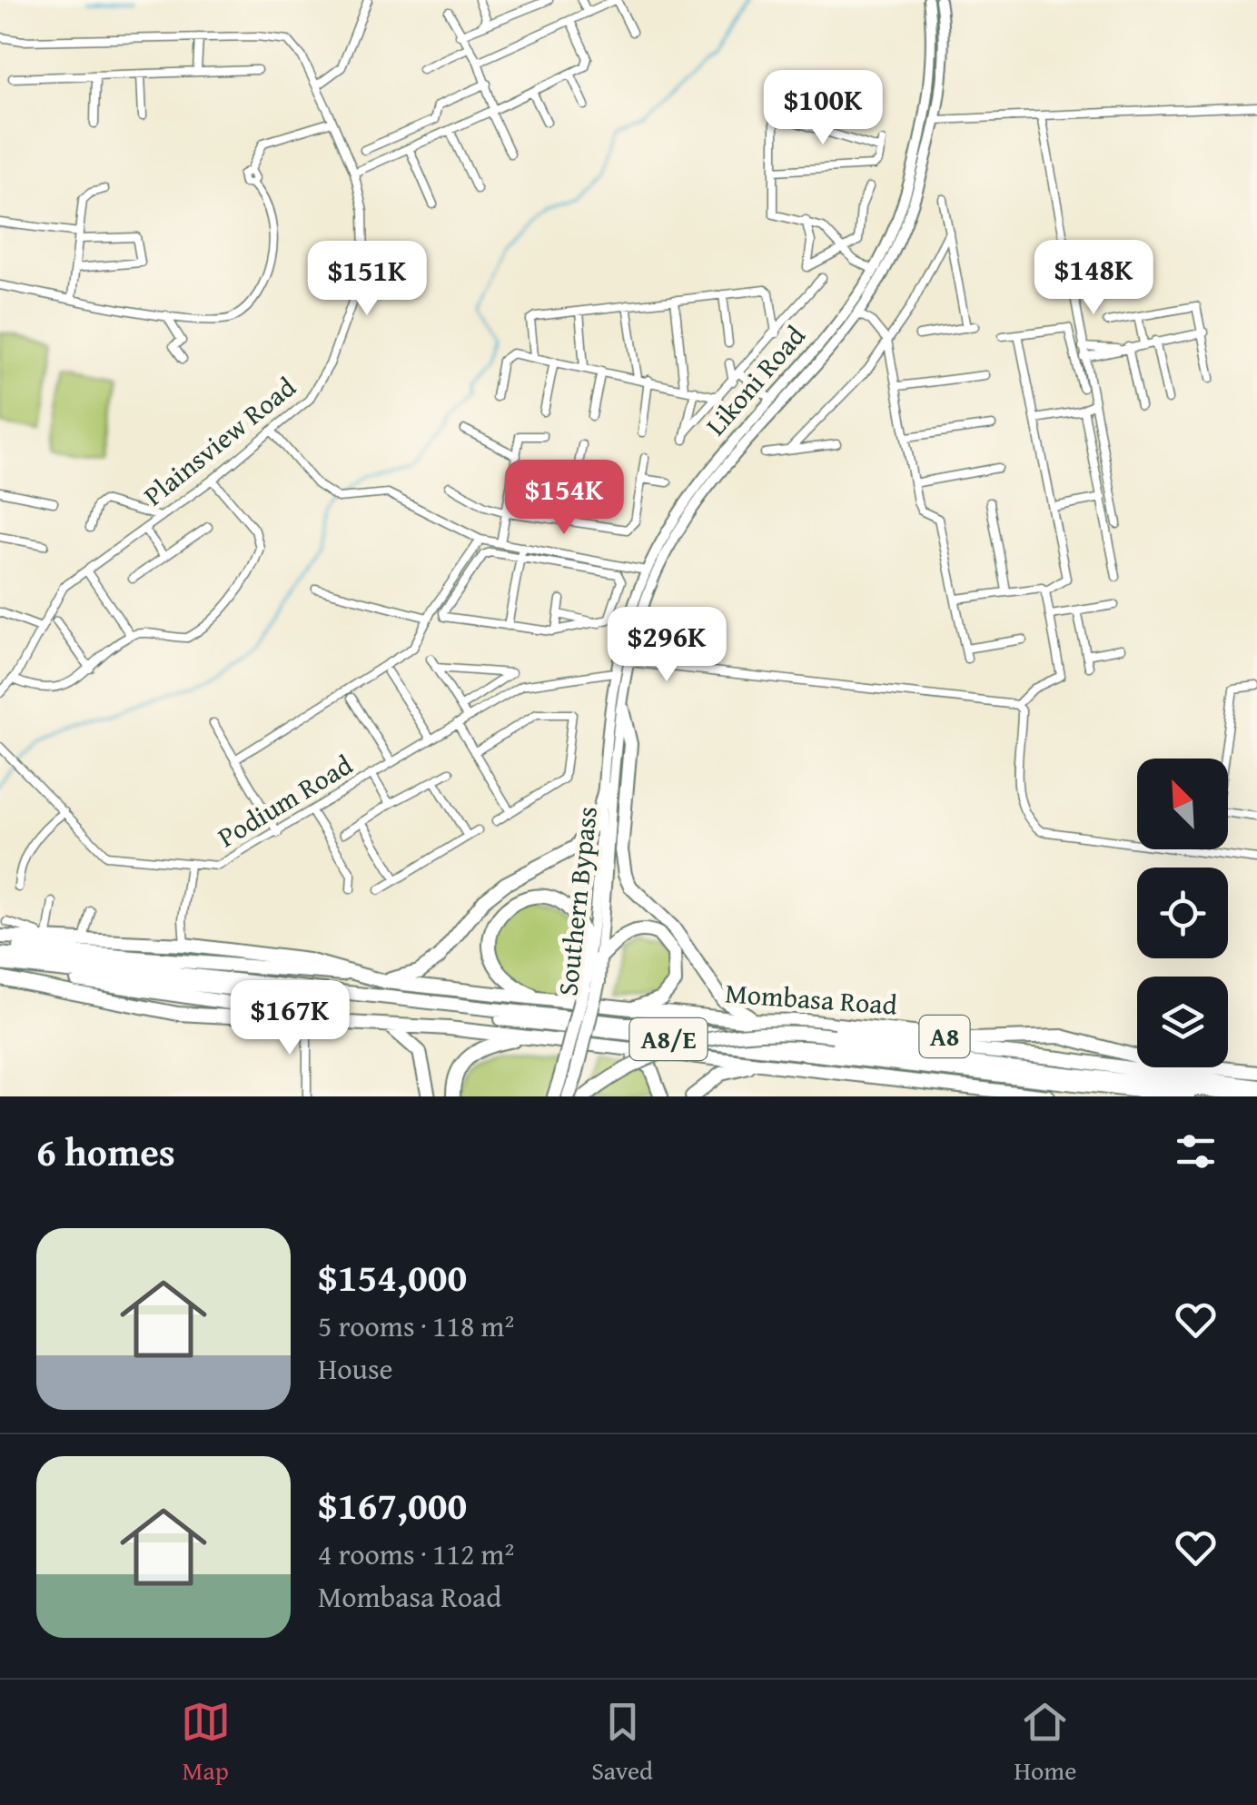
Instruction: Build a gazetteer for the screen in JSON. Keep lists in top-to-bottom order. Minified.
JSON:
{"streets":{"highway":["Southern Bypass","Mombasa Road","A8","A8/E"],"main road":["Likoni Road"],"street":["Plainsview Road","Podium Road"]},"crossings":[["Likoni Road","Podium Road"],["Likoni Road","Southern Bypass"],["Mombasa Road","A8"]],"north":"top left","page":{"price":["$100K","$148K","$151K","$154K","$296K","$167K"],"heading":"6 homes","list":[{"name":"$154,000","note":"5 rooms · 118 m² · House"},{"name":"$167,000","note":"4 rooms · 112 m² · Mombasa Road"}],"tabs":["Map","Saved","Home"]}}
